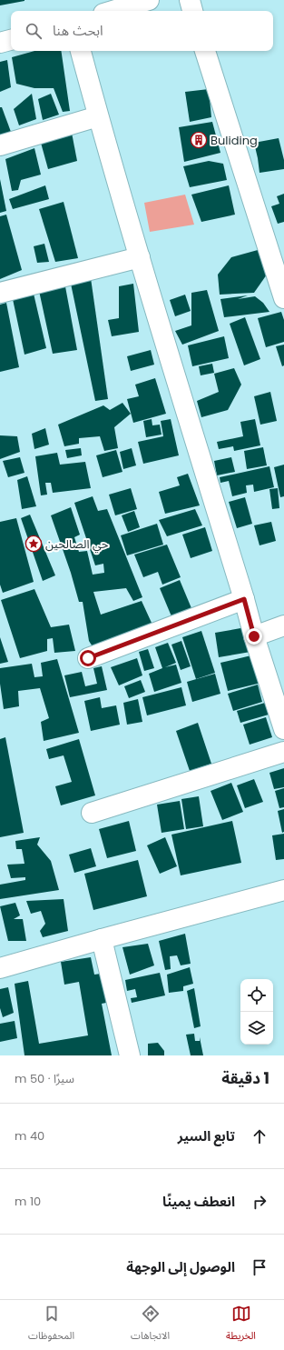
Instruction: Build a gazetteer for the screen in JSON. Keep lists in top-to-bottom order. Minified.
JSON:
{"places":{"building":["Buliding"],"place":["حي الصالحين"]},"page":{"search":"ابحث هنا","heading":["1 دقيقة","سيرًا · 50 m"],"list":[["تابع السير","40 m"],["انعطف يمينًا","10 m"],"الوصول إلى الوجهة"],"nav":["الخريطة","الاتجاهات","المحفوظات"]}}
